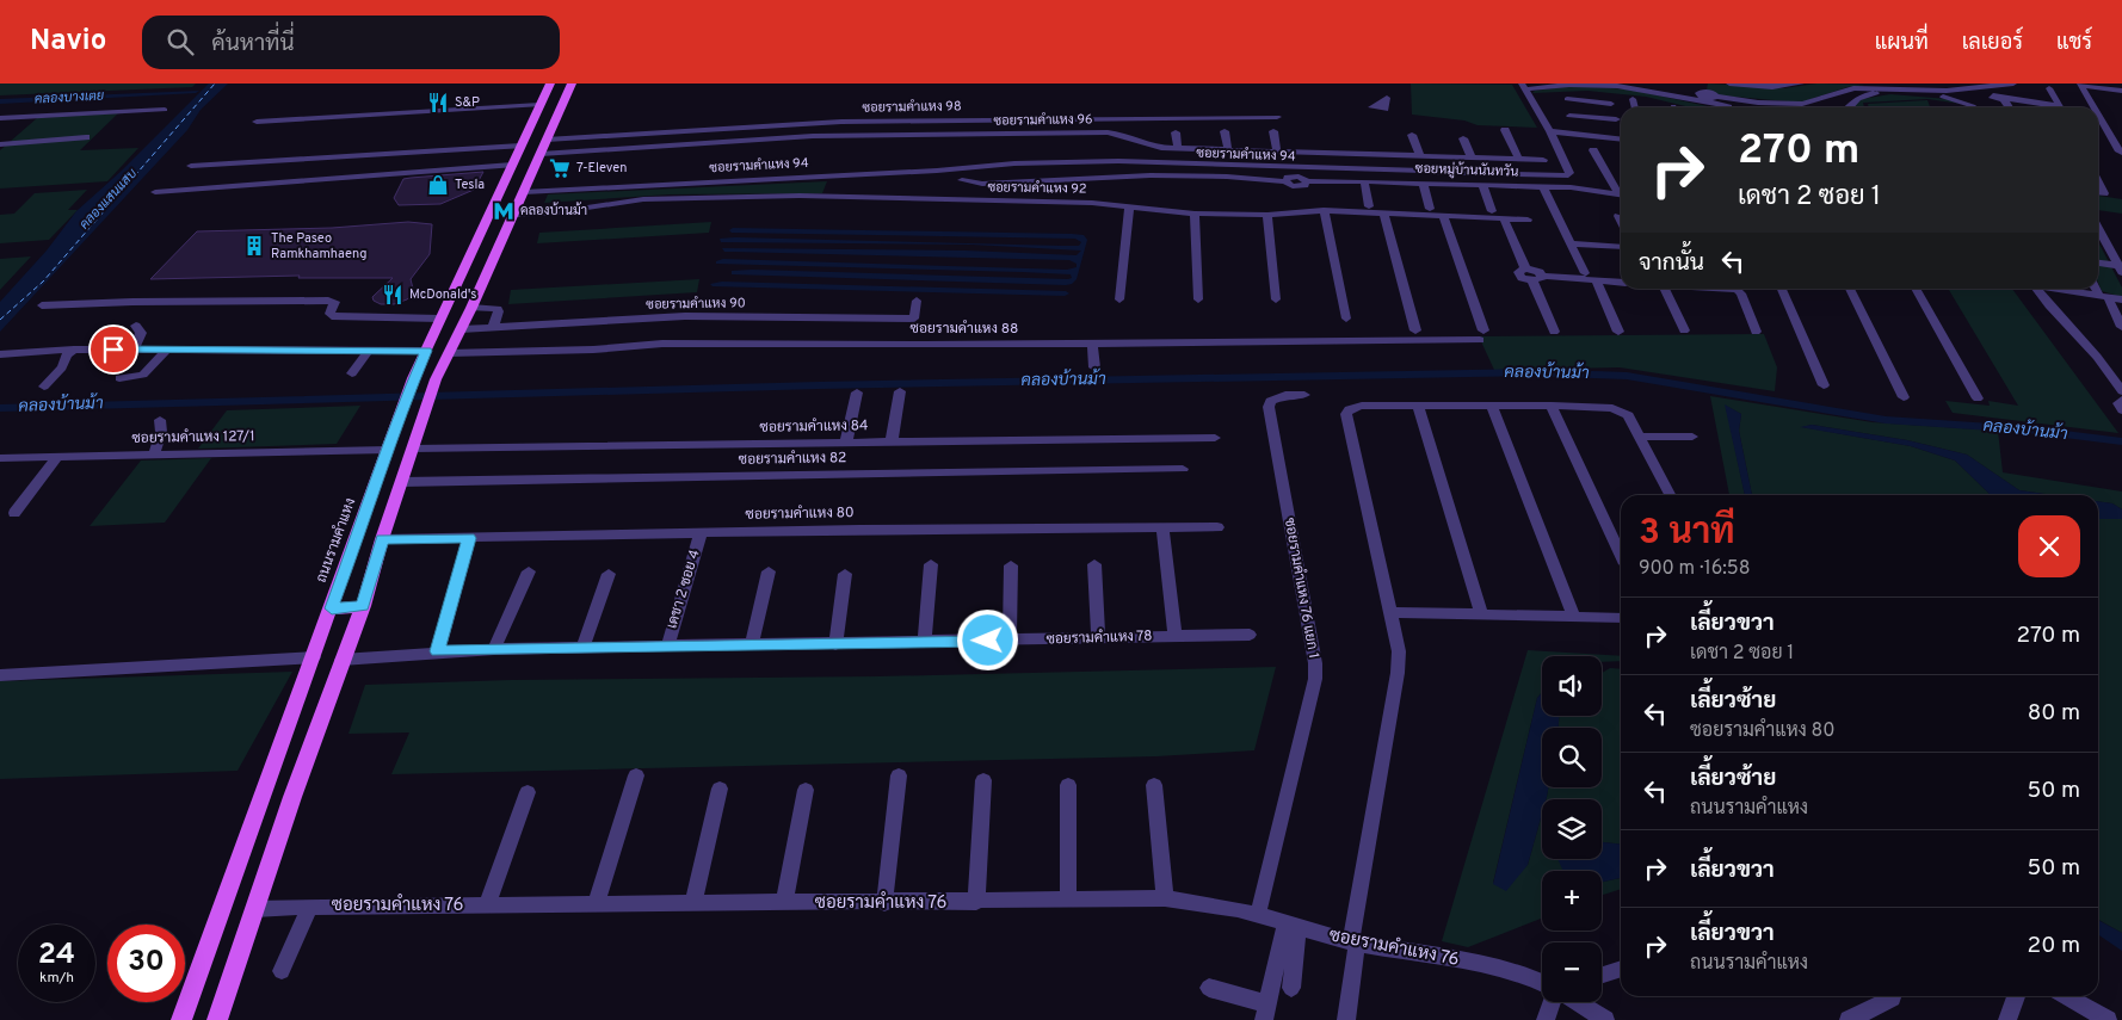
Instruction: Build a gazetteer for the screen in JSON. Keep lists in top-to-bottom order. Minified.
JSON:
{"streets":{"main road":["ถนนรามคำแหง"],"street":["ซอยรามคําแหง 98","ซอยรามคําแหง 96","ซอยรามคําแหง 94","ซอยหมู่บ้านนันทวัน","ซอยรามคําแหง 92","ซอยรามคำแหง 90","ซอยรามคำแหง 88","ซอยรามคำแหง 84","ซอยรามคำแหง 127/1","ซอยรามคำแหง 82","ซอยรามคำแหง 80","ซอยรามคำแหง 76 แยก 1","เดชา 2 ซอย 4","ซอยรามคำแหง 78","ซอยรามคำแหง 76"]},"crossings":[["ซอยรามคําแหง 94","ซอยหมู่บ้านนันทวัน"],["ซอยรามคําแหง 92","ซอยรามคำแหง 88"],["ซอยรามคำแหง 127/1","ถนนรามคำแหง"],["ซอยรามคำแหง 80","เดชา 2 ซอย 4"],["ซอยรามคำแหง 76 แยก 1","ซอยรามคำแหง 76"],["เดชา 2 ซอย 4","ซอยรามคำแหง 78"]],"water":["คลองบางเตย","คลองแสนแสบ","คลองบ้านม้า"],"places":{"restaurant":["S&P","McDonald's"],"supermarket":["7-Eleven"],"shop":["Tesla"],"metro station":["คลองบ้านม้า"],"building":["The Paseo Ramkhamhaeng"]},"page":{"header":"Navio","search":"ค้นหาที่นี่","nav":["แผนที่","เลเยอร์","แชร์"],"turn":["270 m","เดชา 2 ซอย 1"],"then":"จากนั้น","heading":["3 นาที","900 m · 16:58"],"list":[{"name":"เลี้ยวขวา","note":"เดชา 2 ซอย 1","value":"270 m"},{"name":"เลี้ยวซ้าย","note":"ซอยรามคำแหง 80","value":"80 m"},{"name":"เลี้ยวซ้าย","note":"ถนนรามคำแหง","value":"50 m"},{"name":"เลี้ยวขวา","value":"50 m"},{"name":"เลี้ยวขวา","note":"ถนนรามคำแหง","value":"20 m"}],"map_buttons":["+","−"],"speed":"24 km/h","limit":"30"}}
